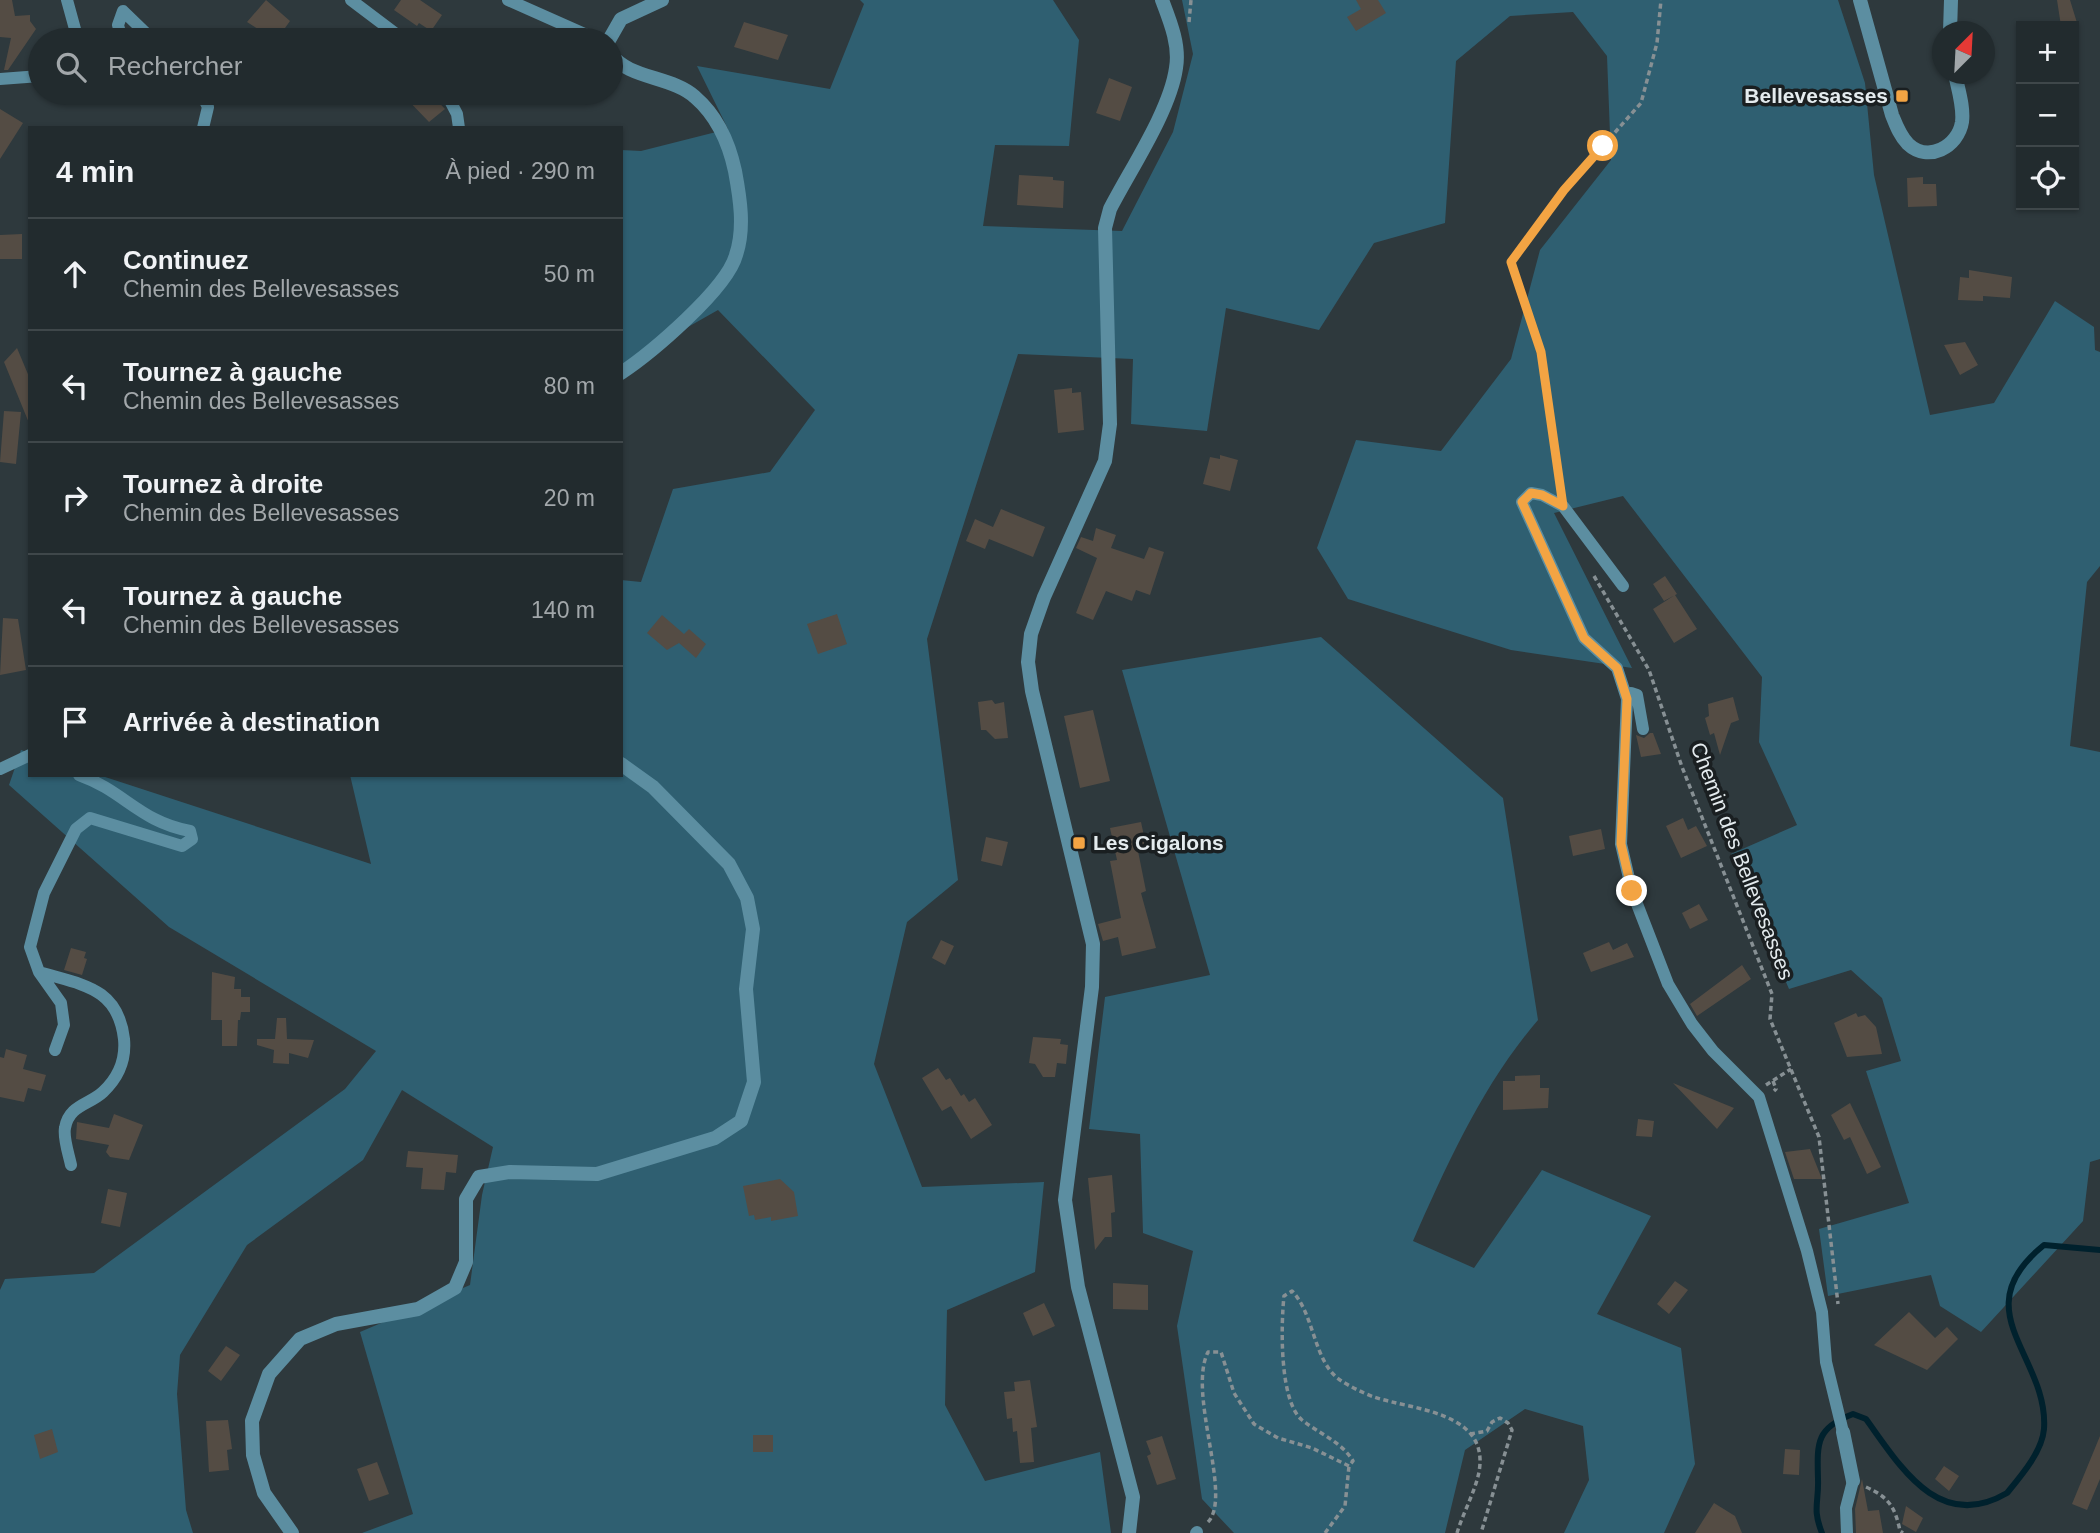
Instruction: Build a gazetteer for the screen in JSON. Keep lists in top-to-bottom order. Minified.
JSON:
{"streets":{"path":["Chemin des Bellevesasses"]},"places":{"transit":["Bellevesasses","Les Cigalons"]},"north":"top right","page":{"map_buttons":["+","−"],"search":"Rechercher","heading":["4 min","À pied · 290 m"],"list":[["Continuez","Chemin des Bellevesasses","50 m"],["Tournez à gauche","Chemin des Bellevesasses","80 m"],["Tournez à droite","Chemin des Bellevesasses","20 m"],["Tournez à gauche","Chemin des Bellevesasses","140 m"],"Arrivée à destination"]}}
